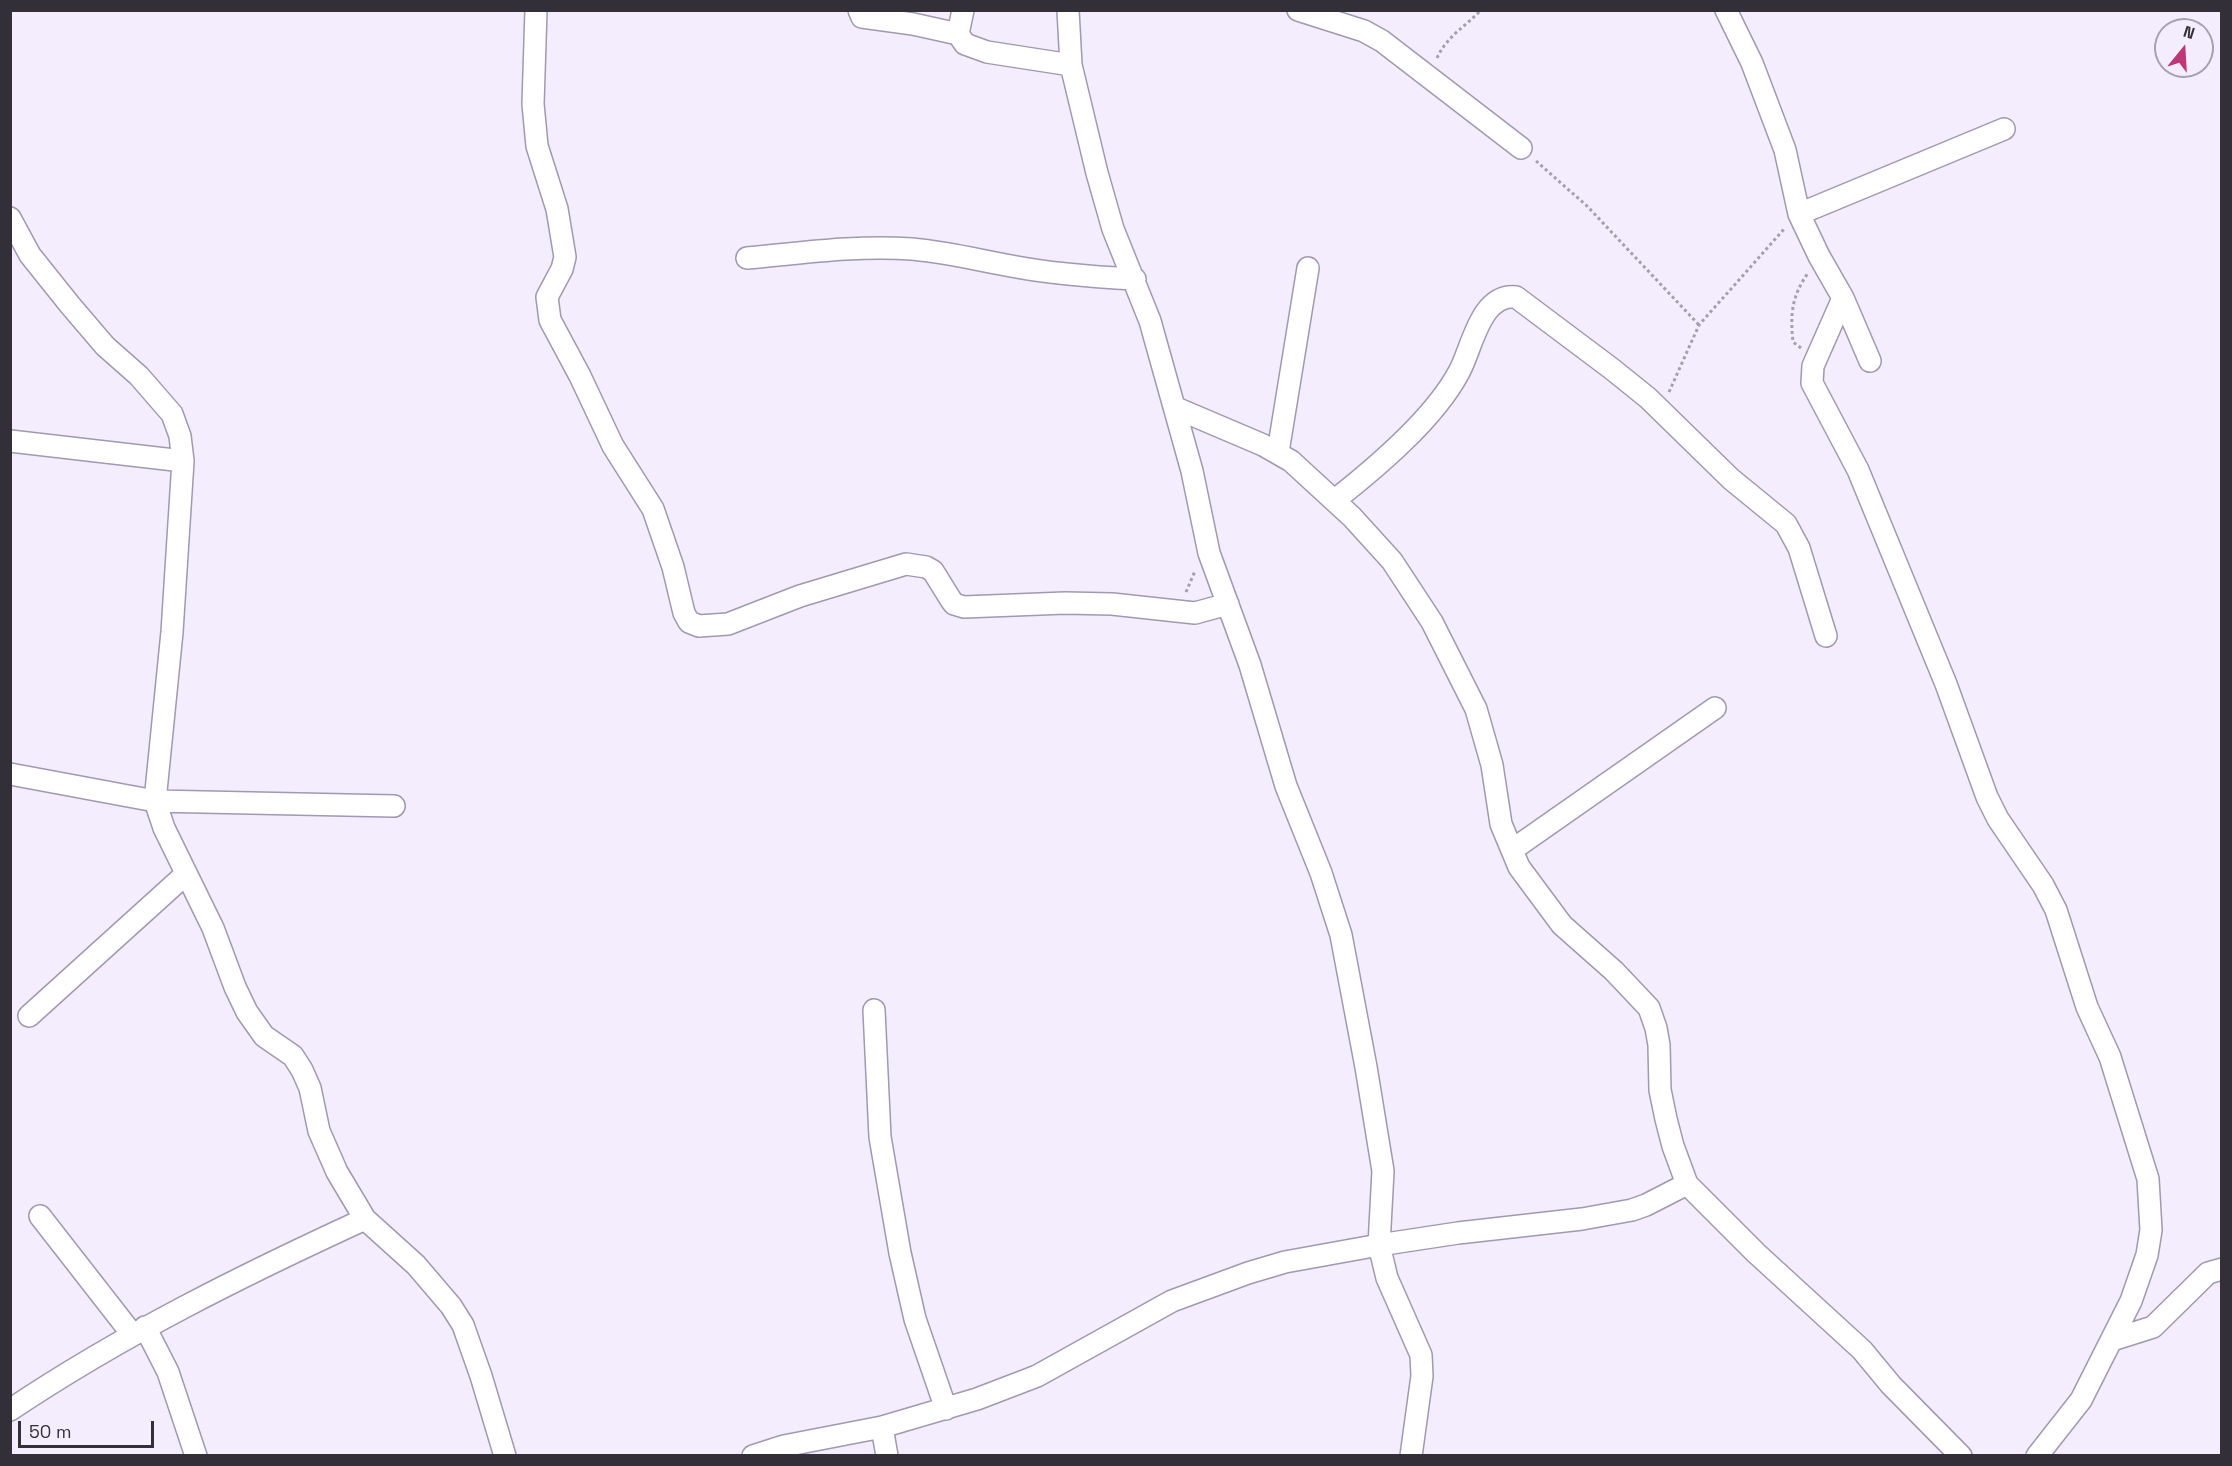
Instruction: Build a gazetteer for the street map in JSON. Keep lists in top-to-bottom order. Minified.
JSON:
{"scale_bar":"50 m","north":"top"}
